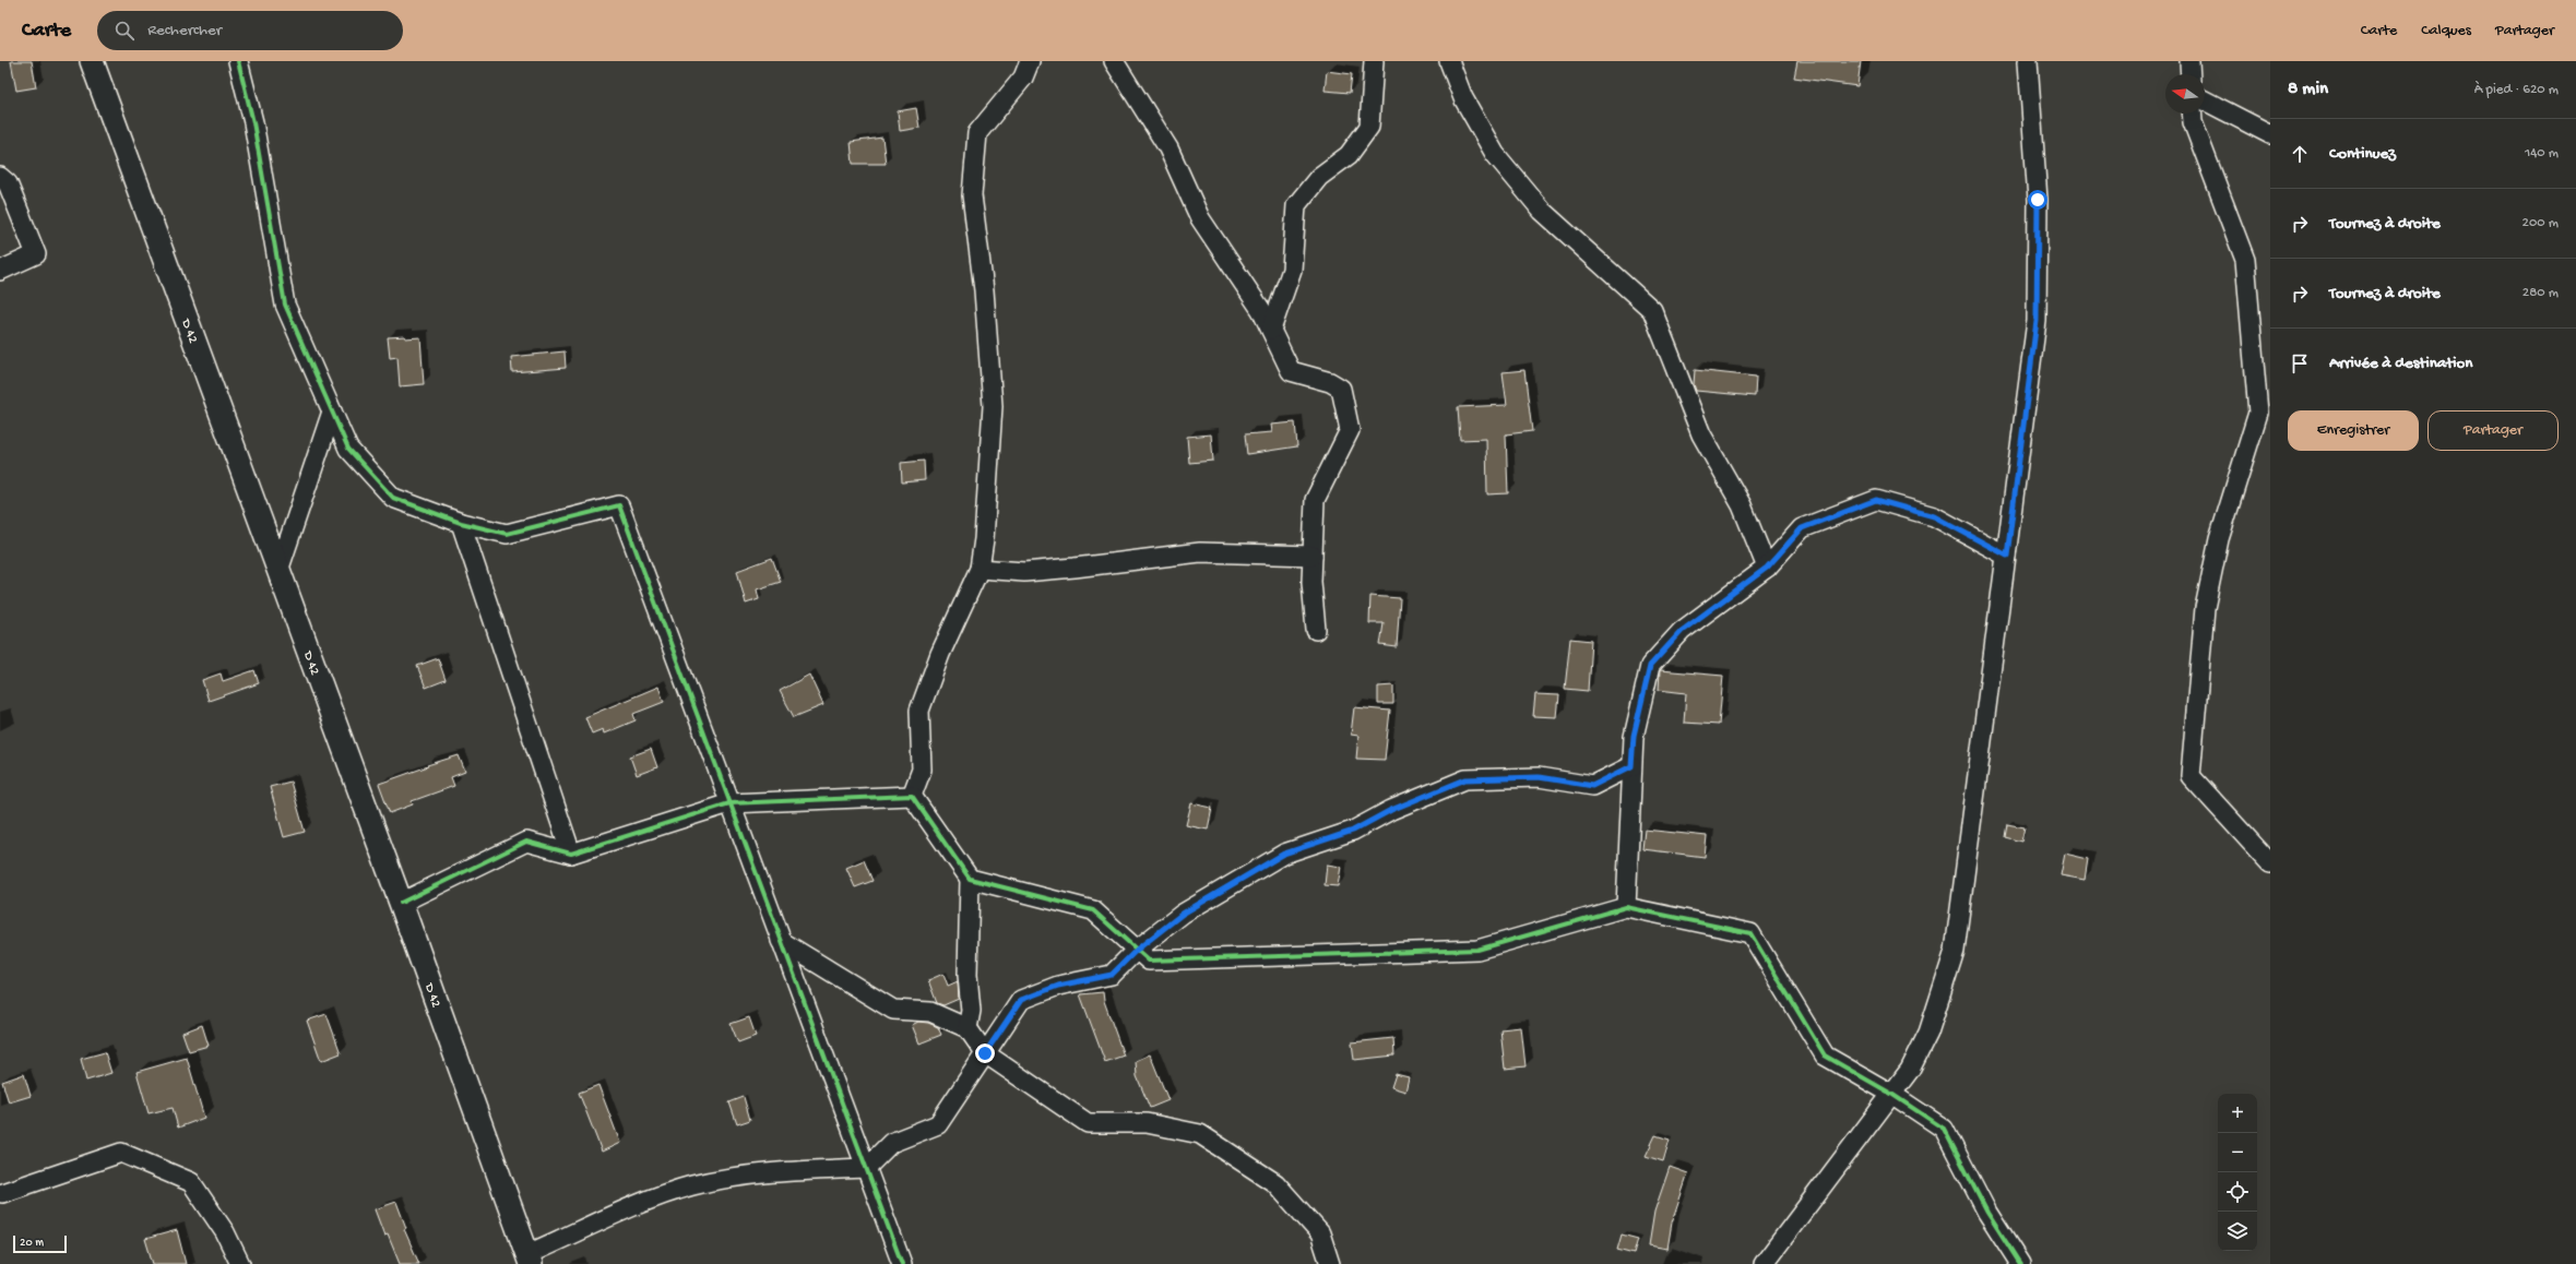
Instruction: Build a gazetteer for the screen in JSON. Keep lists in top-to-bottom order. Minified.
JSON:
{"streets":{"street":["D 42"]},"scale_bar":"20 m","north":"left","page":{"header":"Carte","search":"Rechercher","nav":["Carte","Calques","Partager"],"heading":["8 min","À pied · 620 m"],"list":[["Continuez","140 m"],["Tournez à droite","200 m"],["Tournez à droite","280 m"],"Arrivée à destination"],"buttons":["Enregistrer","Partager"],"map_buttons":["+","−"],"scale":"20 m"}}
